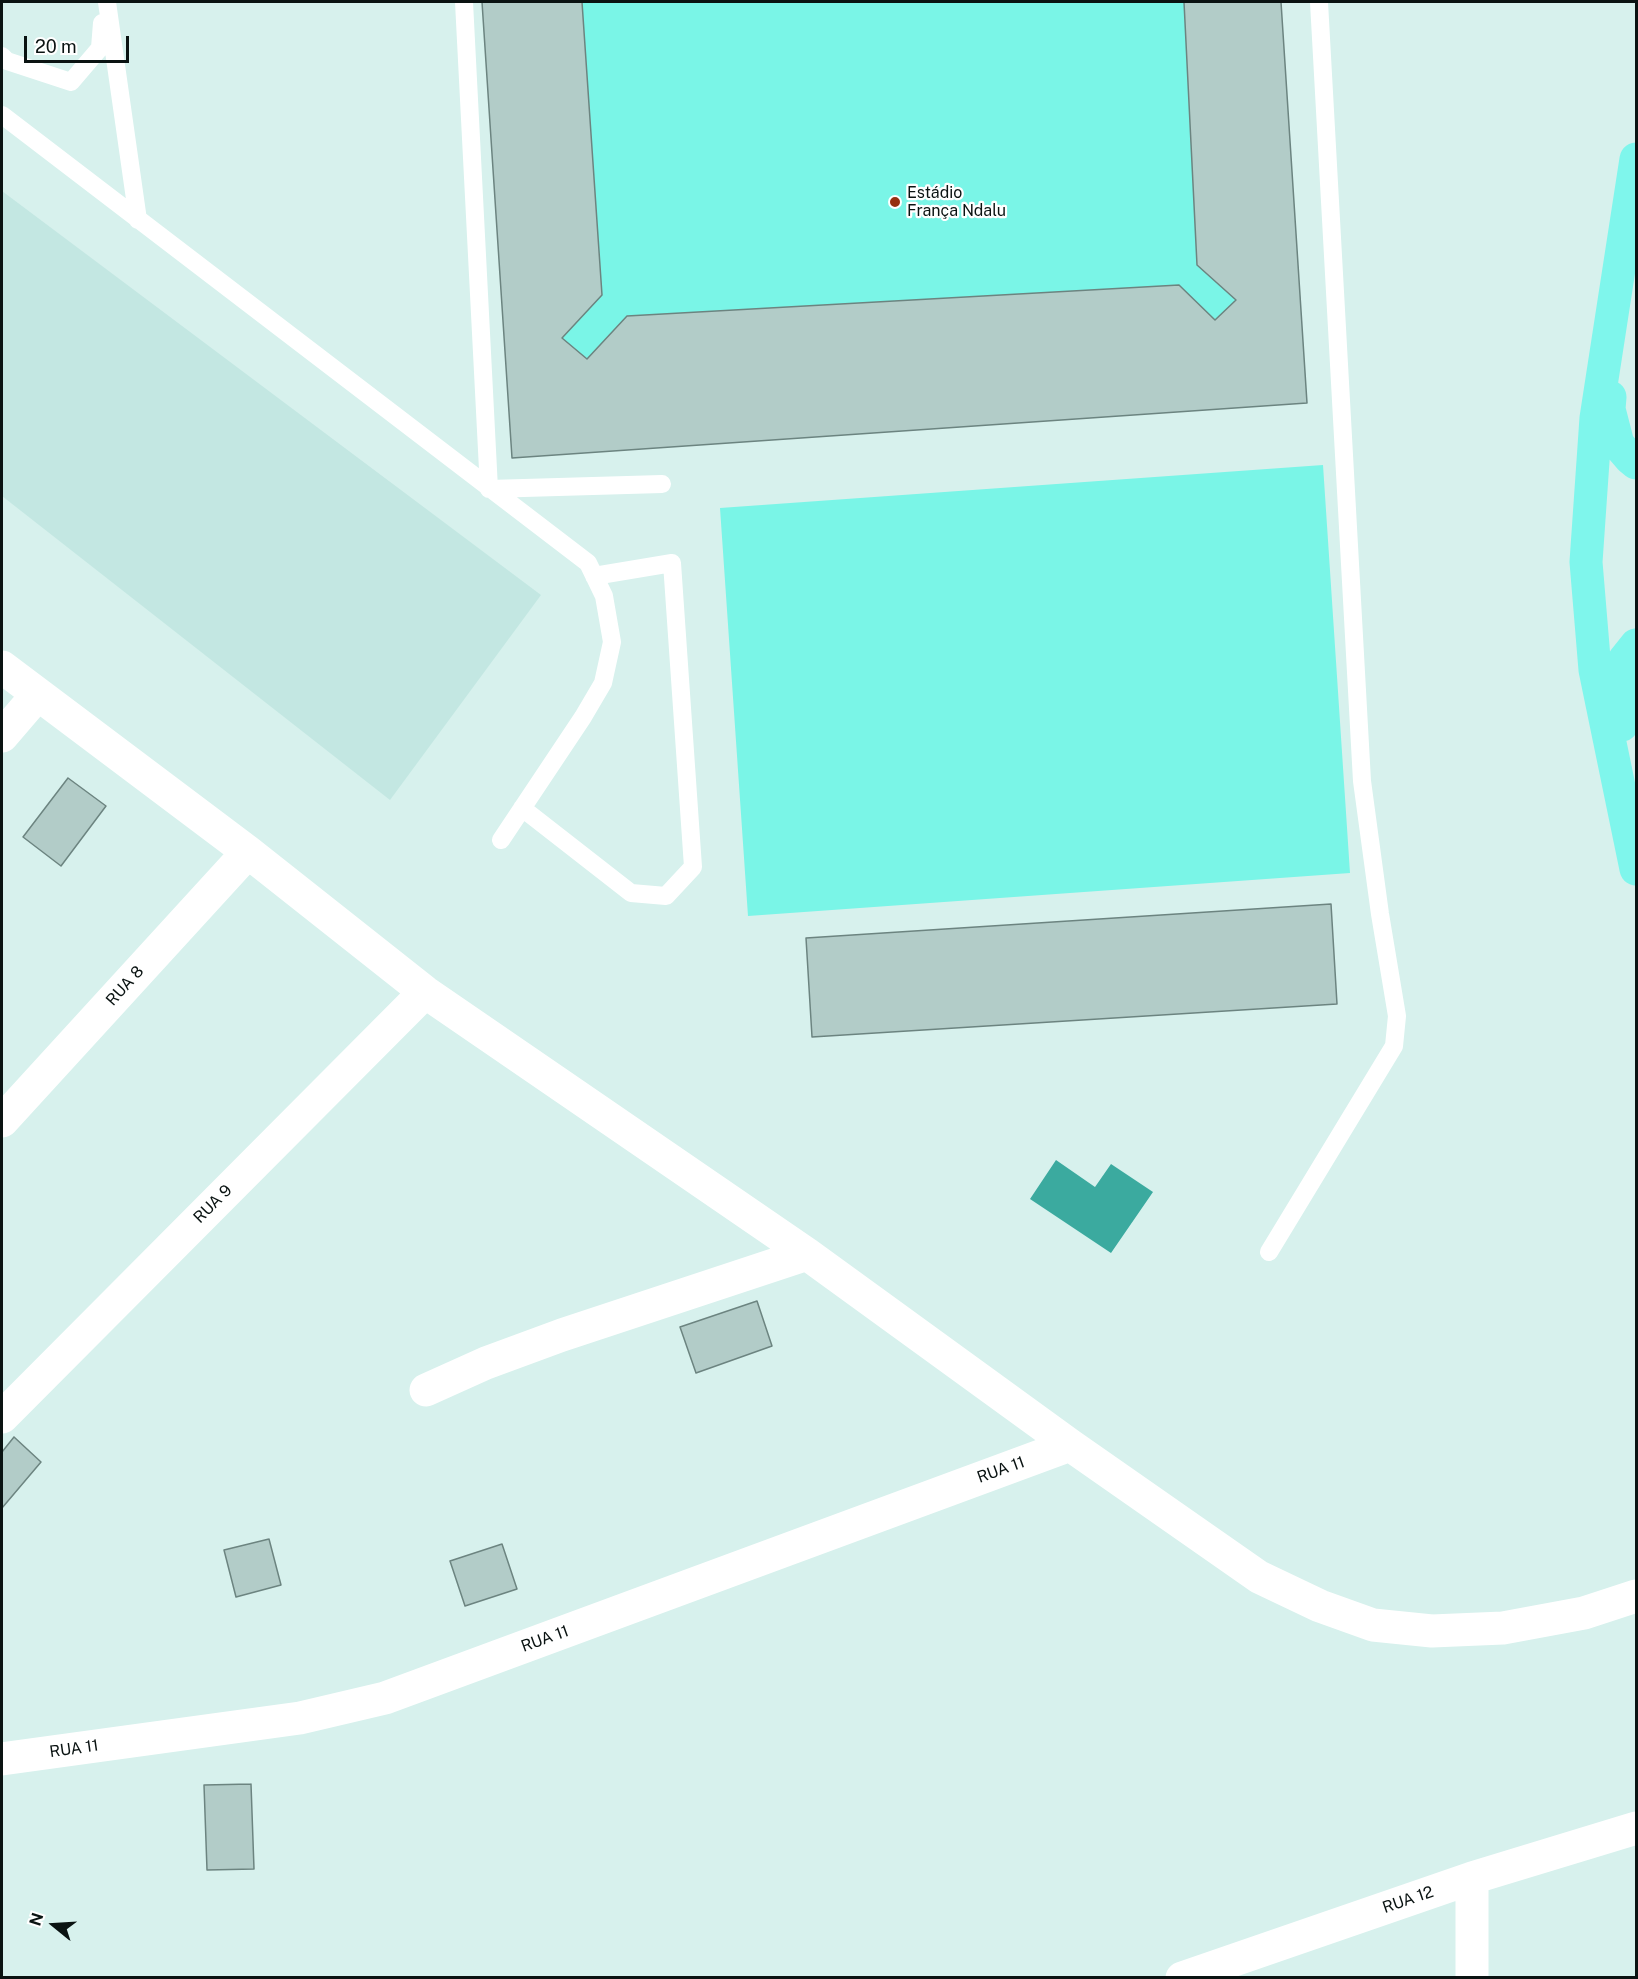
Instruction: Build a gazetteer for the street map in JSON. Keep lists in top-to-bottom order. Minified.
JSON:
{"streets":{"street":["RUA 8","RUA 9","RUA 11","RUA 12"]},"places":["Estádio França Ndalu"],"scale_bar":"20 m","north":"left"}
